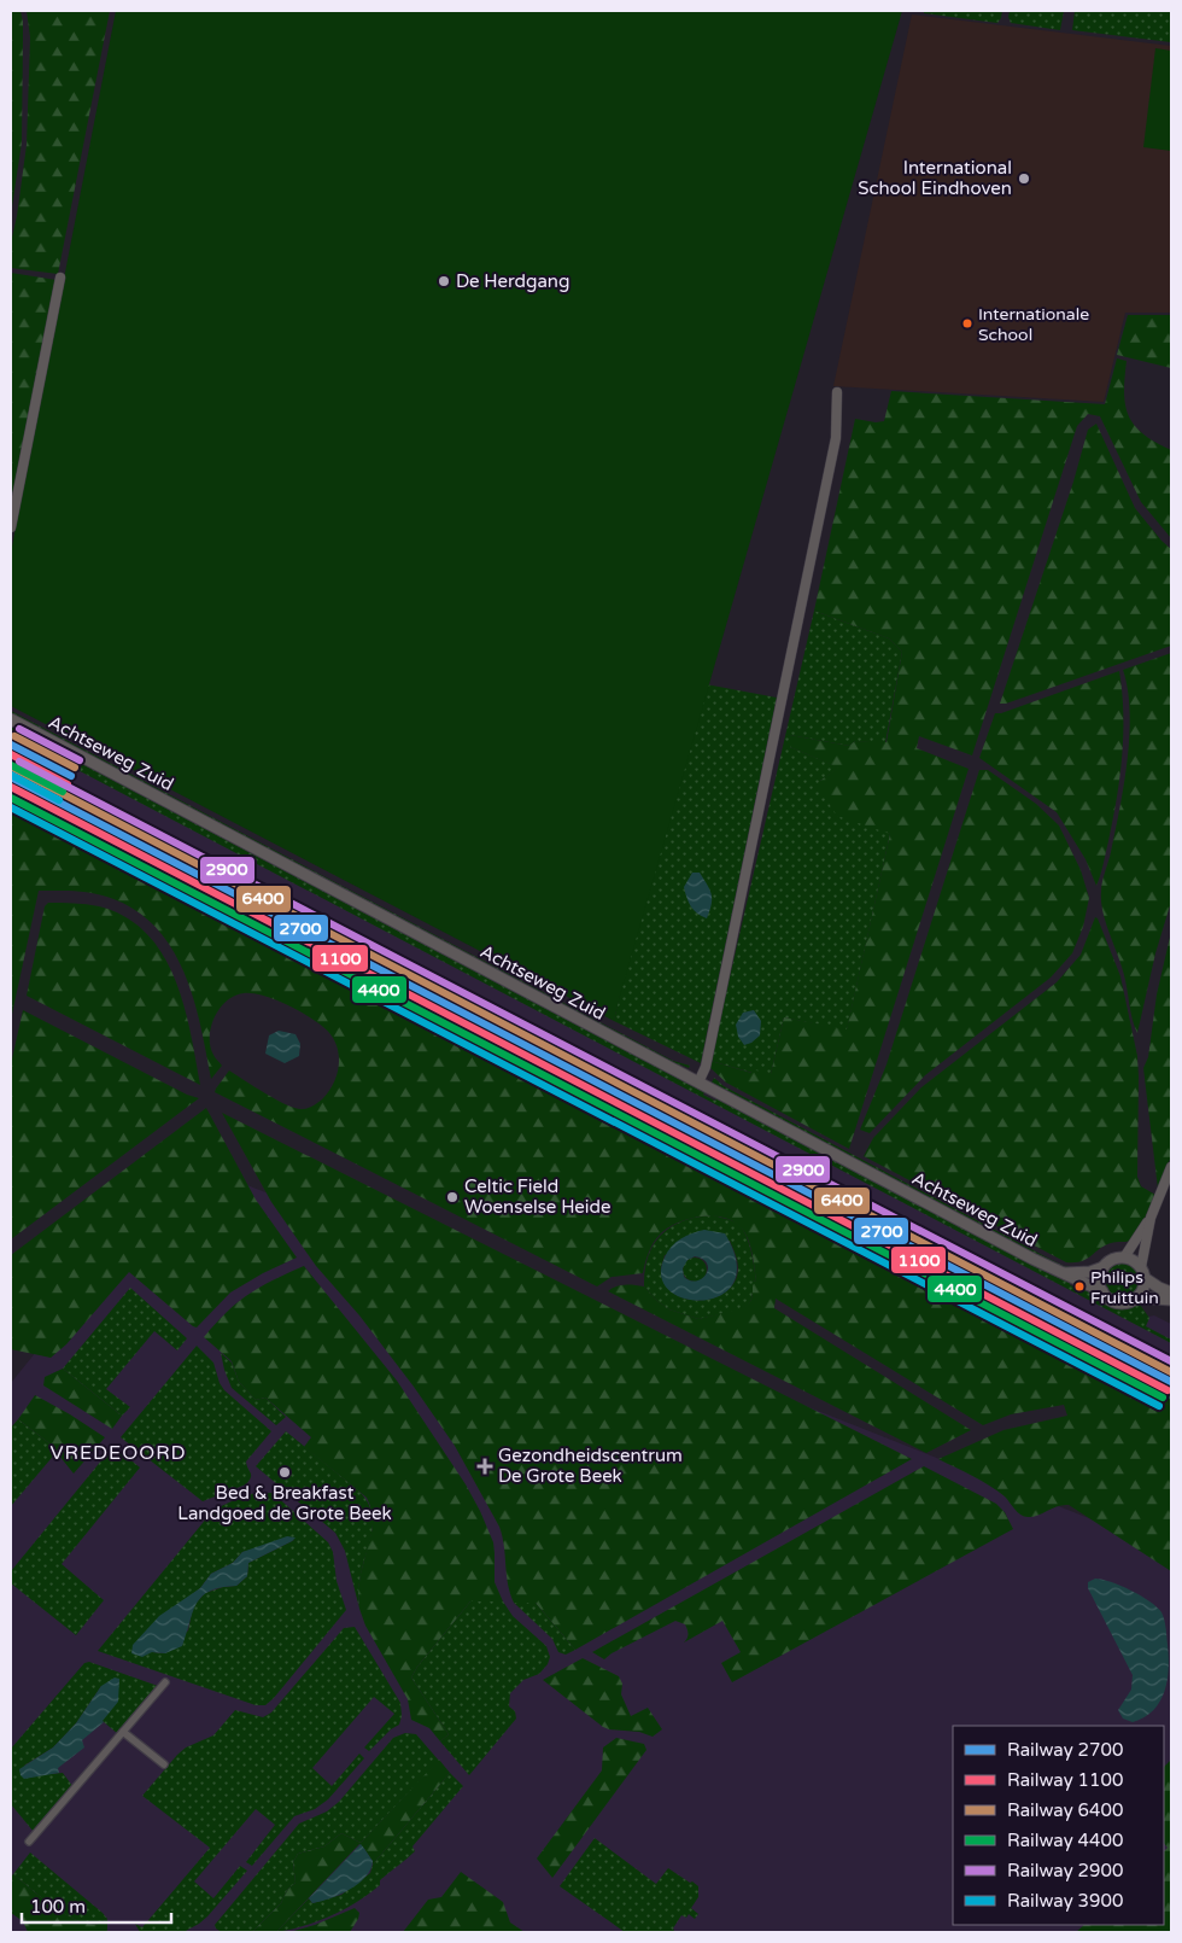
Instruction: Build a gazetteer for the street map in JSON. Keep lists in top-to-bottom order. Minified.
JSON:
{"streets":{"street":["Achtseweg Zuid"]},"districts":["VREDEOORD"],"places":{"other":["International School Eindhoven","De Herdgang","Internationale School","Celtic Field Woenselse Heide","Philips Fruittuin","Bed & Breakfast Landgoed de Grote Beek"],"health":["Gezondheidscentrum De Grote Beek"]},"lines":["rail line 2900","rail line 6400","rail line 2700","rail line 1100","rail line 4400","rail line 3900"],"legend":["Railway 2700","Railway 1100","Railway 6400","Railway 4400","Railway 2900","Railway 3900"],"scale_bar":"100 m"}
